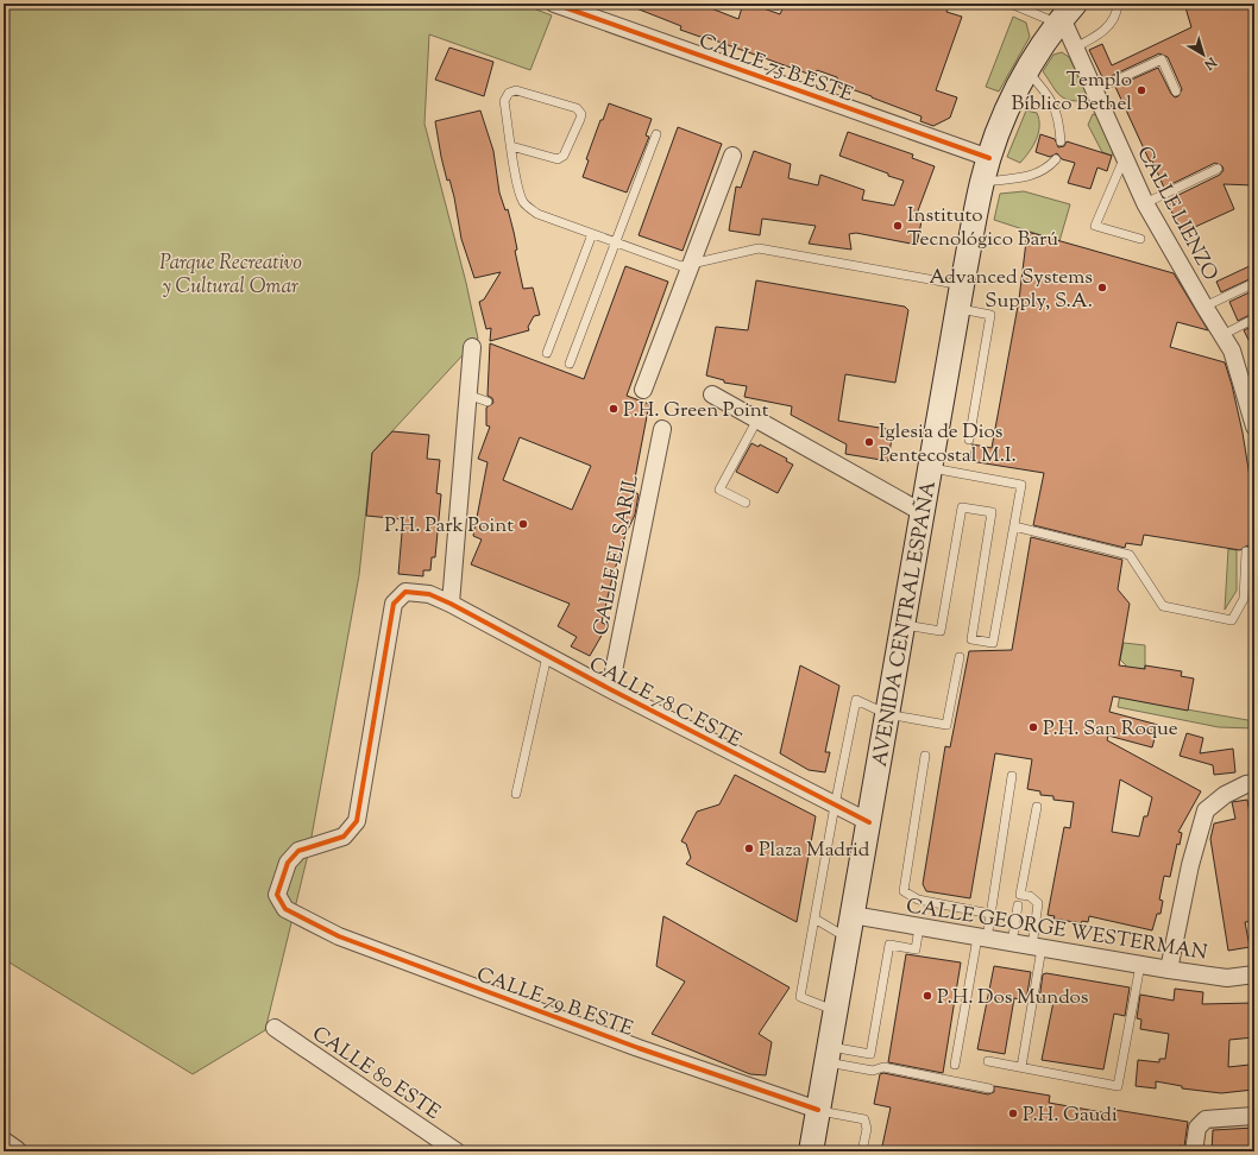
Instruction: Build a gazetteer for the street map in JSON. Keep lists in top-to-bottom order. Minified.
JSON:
{"streets":{"main road":["AVENIDA CENTRAL ESPAÑA"],"street":["CALLE 75 B ESTE","CALLE LIENZO","CALLE EL SARIL","CALLE 78 C ESTE","CALLE GEORGE WESTERMAN","CALLE 79 B ESTE","CALLE 80 ESTE"]},"crossings":[["CALLE 75 B ESTE","AVENIDA CENTRAL ESPAÑA"],["CALLE LIENZO","AVENIDA CENTRAL ESPAÑA"],["CALLE EL SARIL","CALLE 78 C ESTE"],["AVENIDA CENTRAL ESPAÑA","CALLE 78 C ESTE"],["AVENIDA CENTRAL ESPAÑA","CALLE GEORGE WESTERMAN"],["AVENIDA CENTRAL ESPAÑA","CALLE 79 B ESTE"],["CALLE 78 C ESTE","CALLE 79 B ESTE"]],"parks":["Parque Recreativo y Cultural Omar"],"places":["Templo Bíblico Bethel","Instituto Tecnológico Barú","Advanced Systems Supply, S.A.","P.H. Green Point","Iglesia de Dios Pentecostal M.I.","P.H. Park Point","P.H. San Roque","Plaza Madrid","P.H. Dos Mundos","P.H. Gaudi"],"north":"bottom right"}
